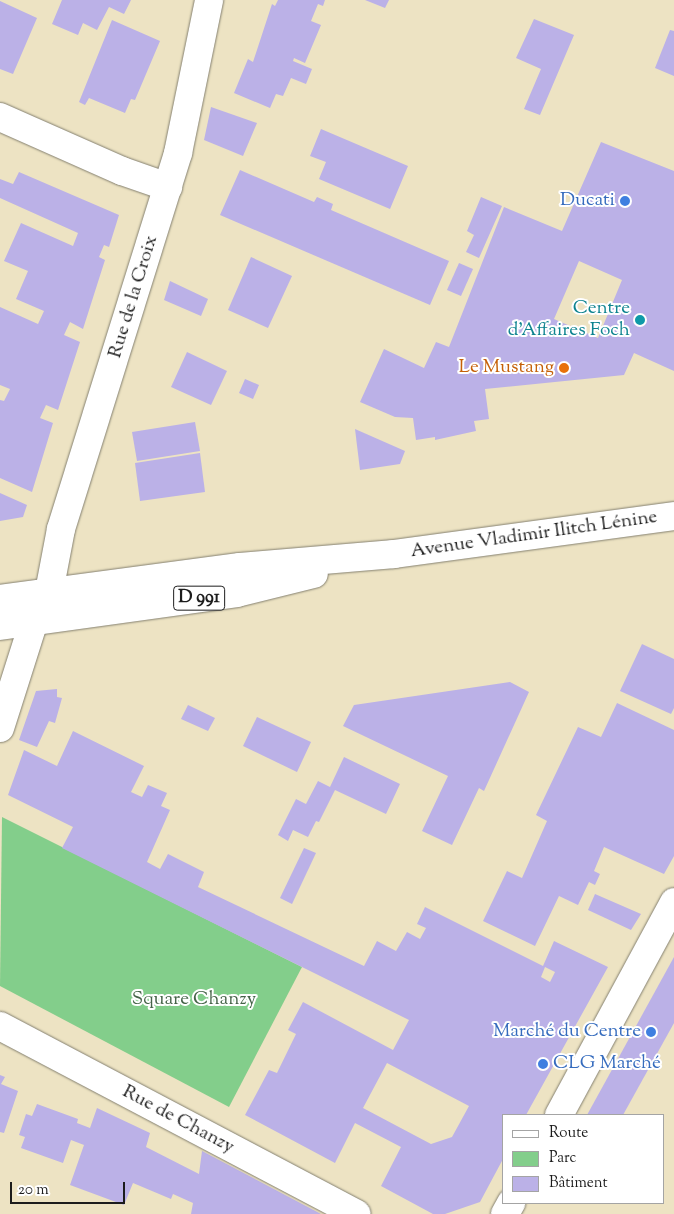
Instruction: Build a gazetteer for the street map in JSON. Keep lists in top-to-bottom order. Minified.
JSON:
{"streets":{"street":["Rue de la Croix","Avenue Vladimir Ilitch Lénine","D 991","Rue de Chanzy"]},"crossings":[["Rue de la Croix","Avenue Vladimir Ilitch Lénine"]],"parks":["Square Chanzy"],"places":["Ducati","Centre d'Affaires Foch","Le Mustang","Marché du Centre","CLG Marché"],"legend":["Route","Parc","Bâtiment"],"scale_bar":"20 m"}
